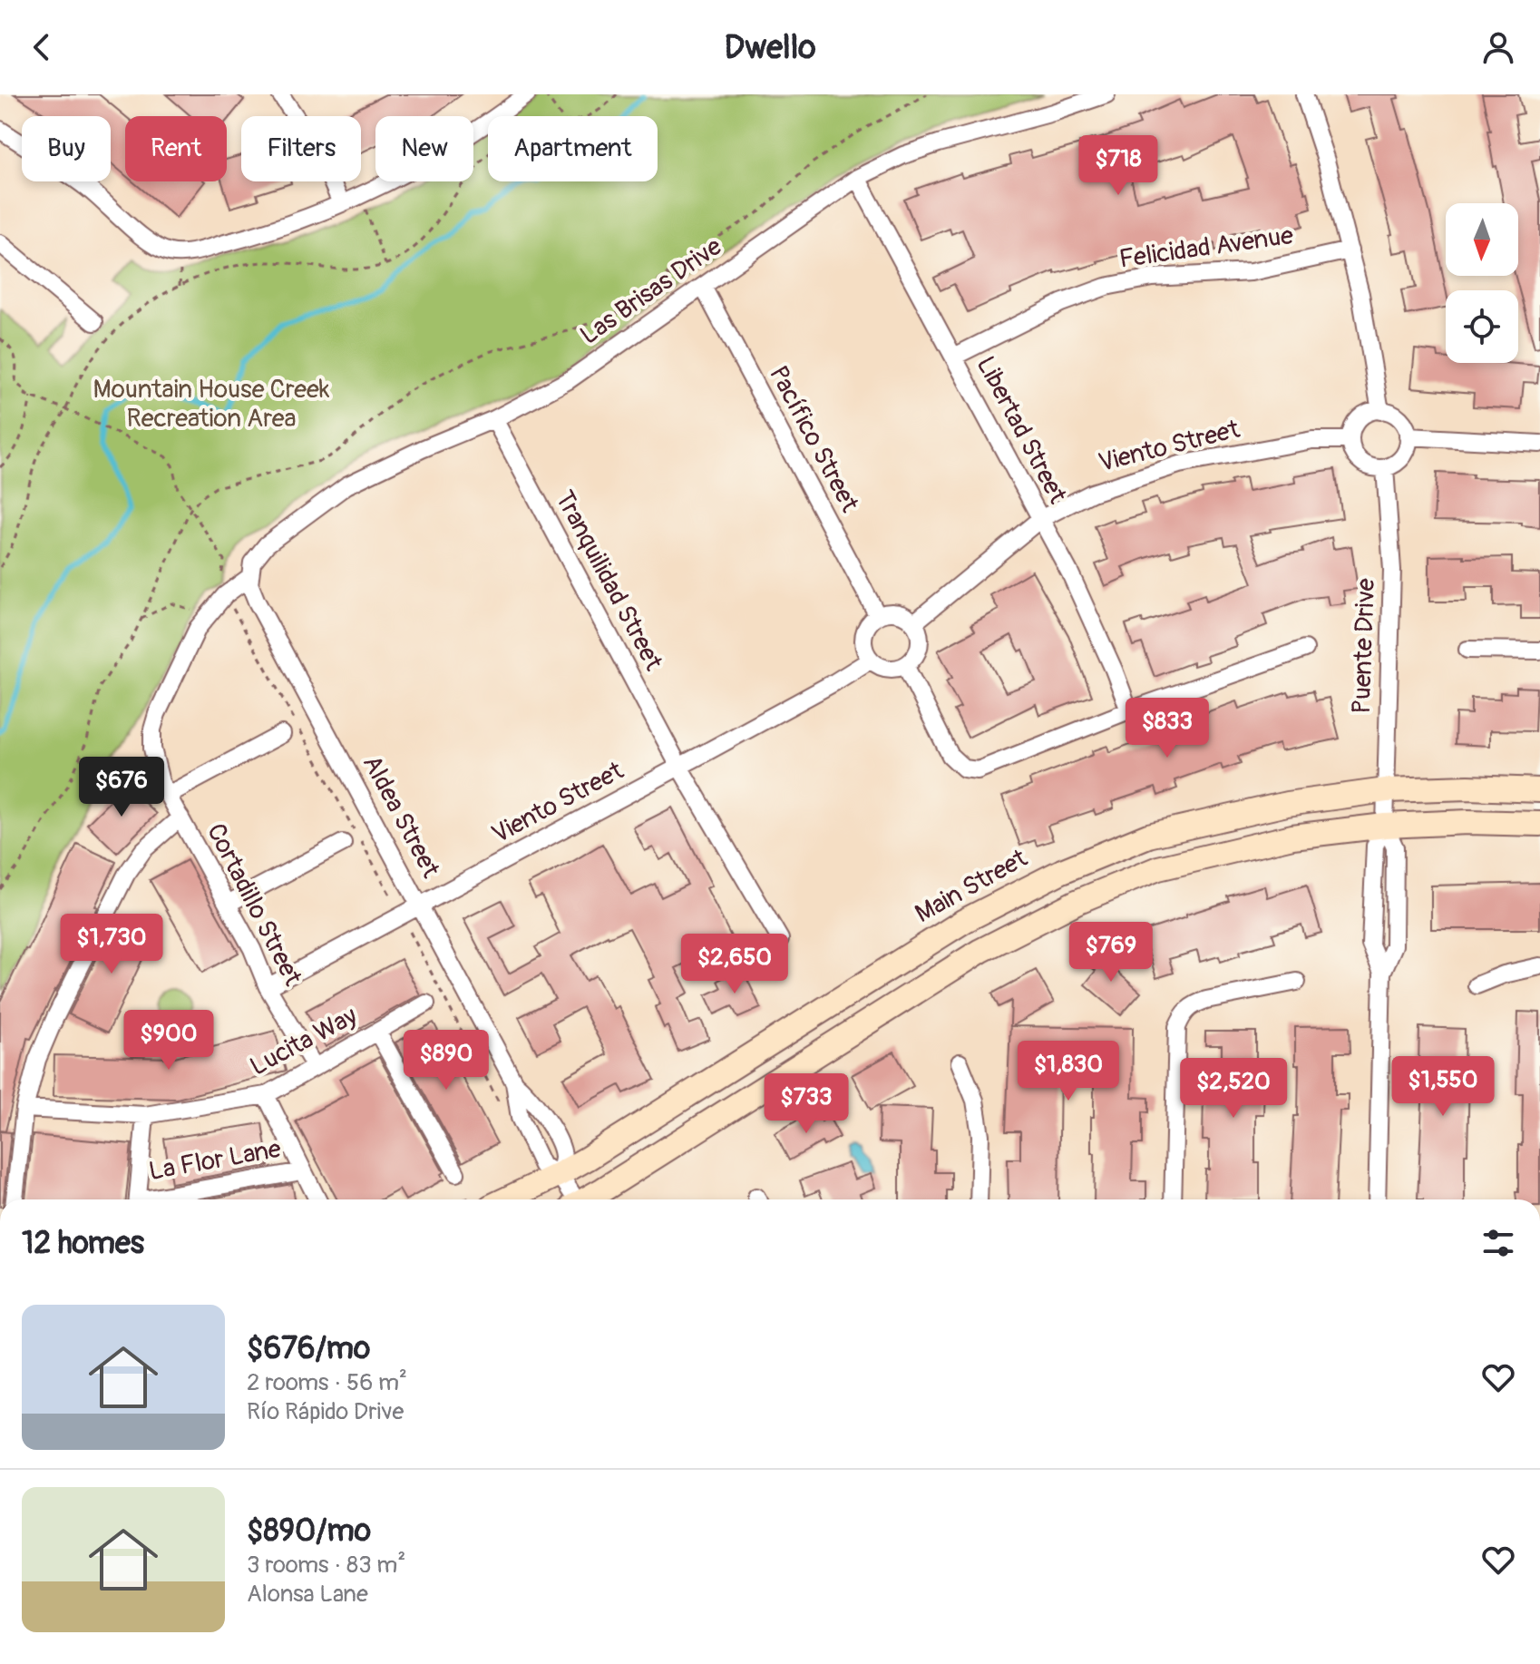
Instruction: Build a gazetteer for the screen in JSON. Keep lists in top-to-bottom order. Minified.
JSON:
{"streets":{"street":["Felicidad Avenue","Las Brisas Drive","Libertad Street","Pacífico Street","Viento Street","Tranquilidad Street","Puente Drive","Aldea Street","Main Street","Cortadillo Street","Lucita Way","La Flor Lane"]},"crossings":[["Felicidad Avenue","Libertad Street"],["Las Brisas Drive","Libertad Street"],["Las Brisas Drive","Pacífico Street"],["Las Brisas Drive","Tranquilidad Street"],["Las Brisas Drive","Aldea Street"],["Las Brisas Drive","Cortadillo Street"],["Libertad Street","Viento Street"],["Pacífico Street","Viento Street"],["Viento Street","Tranquilidad Street"],["Viento Street","Puente Drive"],["Viento Street","Aldea Street"],["Viento Street","Cortadillo Street"],["Puente Drive","Main Street"],["Aldea Street","Main Street"],["Aldea Street","Cortadillo Street"],["Cortadillo Street","Lucita Way"]],"parks":["Mountain House Creek Recreation Area"],"north":"bottom","page":{"header":"Dwello","chip":["Buy","Rent","Filters","New","Apartment"],"price":["$718","$833","$676","$1,730","$769","$2,650","$900","$890","$1,830","$1,550","$2,520","$733"],"heading":"12 homes","list":[{"name":"$676/mo","note":"2 rooms · 56 m² · Río Rápido Drive"},{"name":"$890/mo","note":"3 rooms · 83 m² · Alonsa Lane"}]}}
